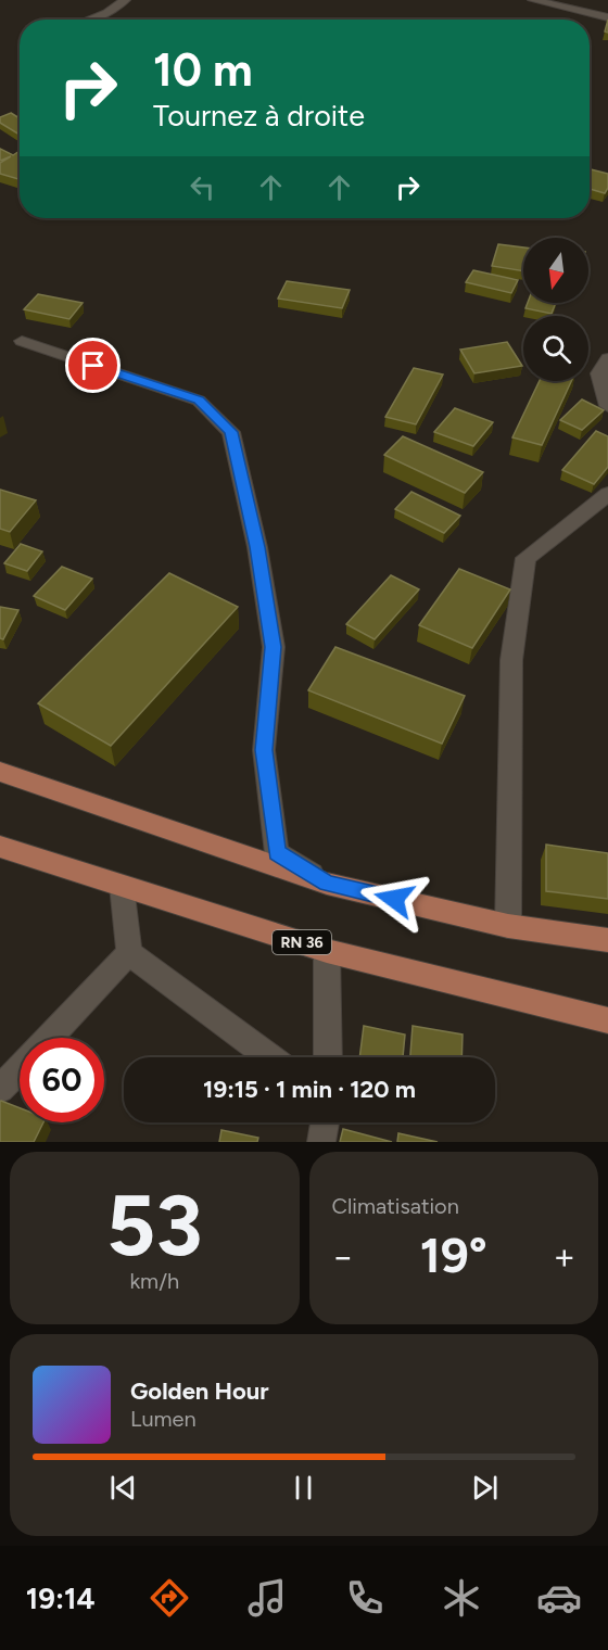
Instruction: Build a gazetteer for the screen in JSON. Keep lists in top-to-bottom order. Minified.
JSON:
{"streets":{"main road":["RN 36"]},"north":"bottom","page":{"turn":["10 m","Tournez à droite"],"limit":"60","trip":"19:15 · 1 min · 120 m","tile":[["53","km/h"],"Climatisation"],"heat":["−","19°","+"],"song":["Golden Hour","Lumen"],"tabs":"19:14"}}
